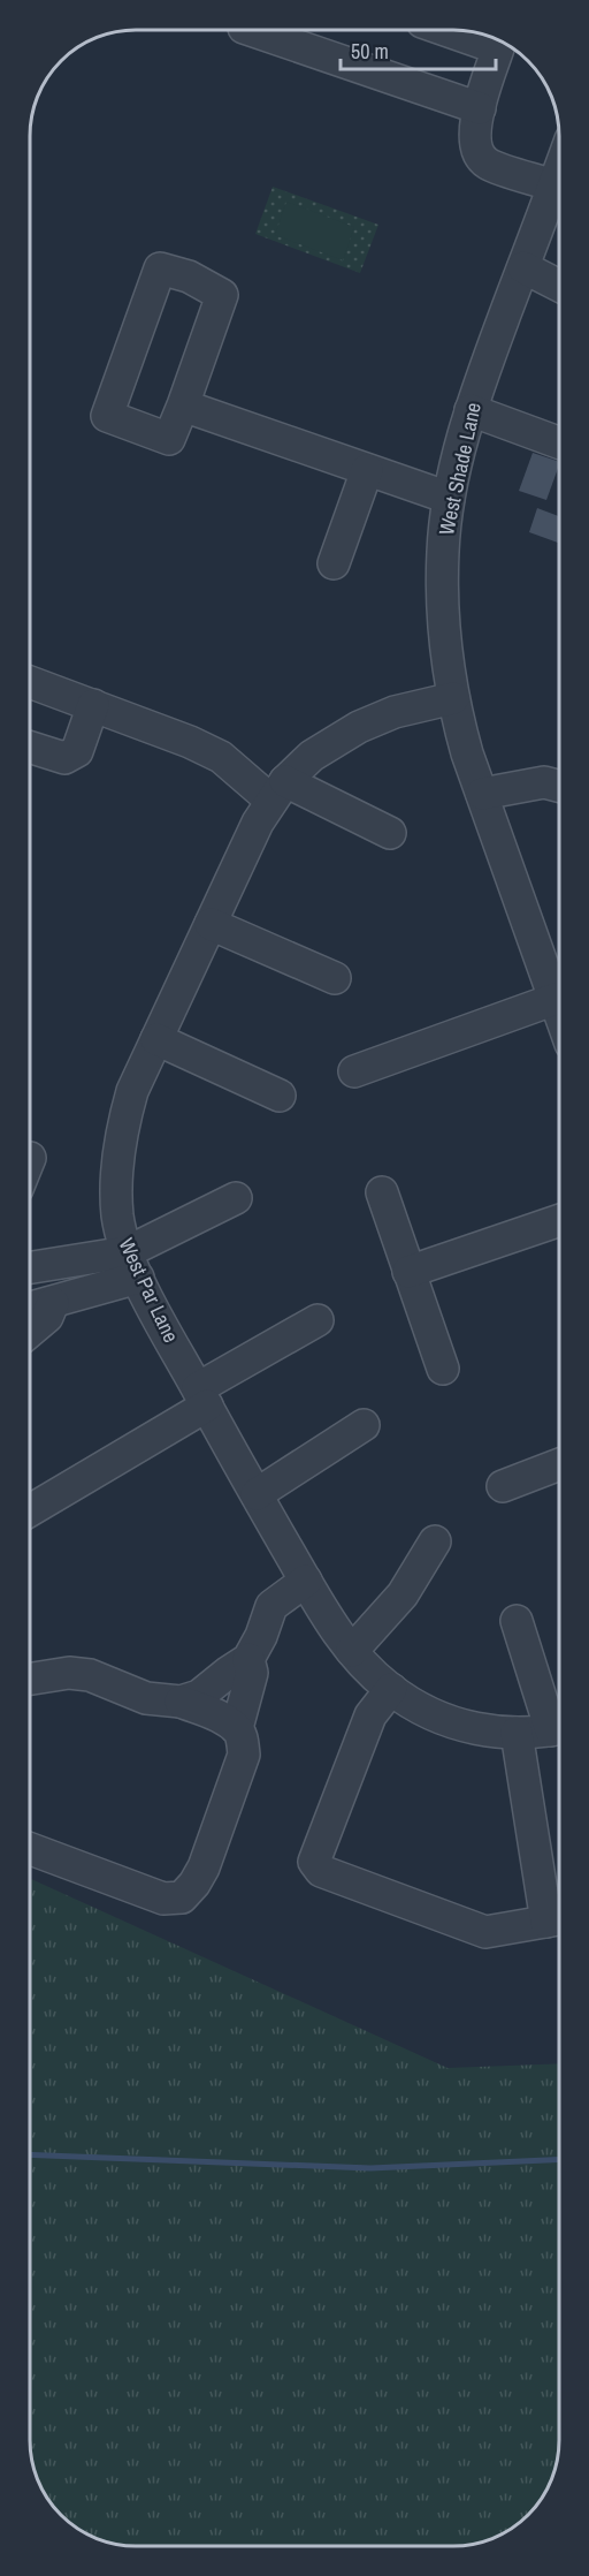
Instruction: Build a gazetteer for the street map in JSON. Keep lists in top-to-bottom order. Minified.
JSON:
{"streets":{"street":["West Shade Lane","West Par Lane"]},"crossings":[["West Shade Lane","West Par Lane"]],"scale_bar":"50 m"}
